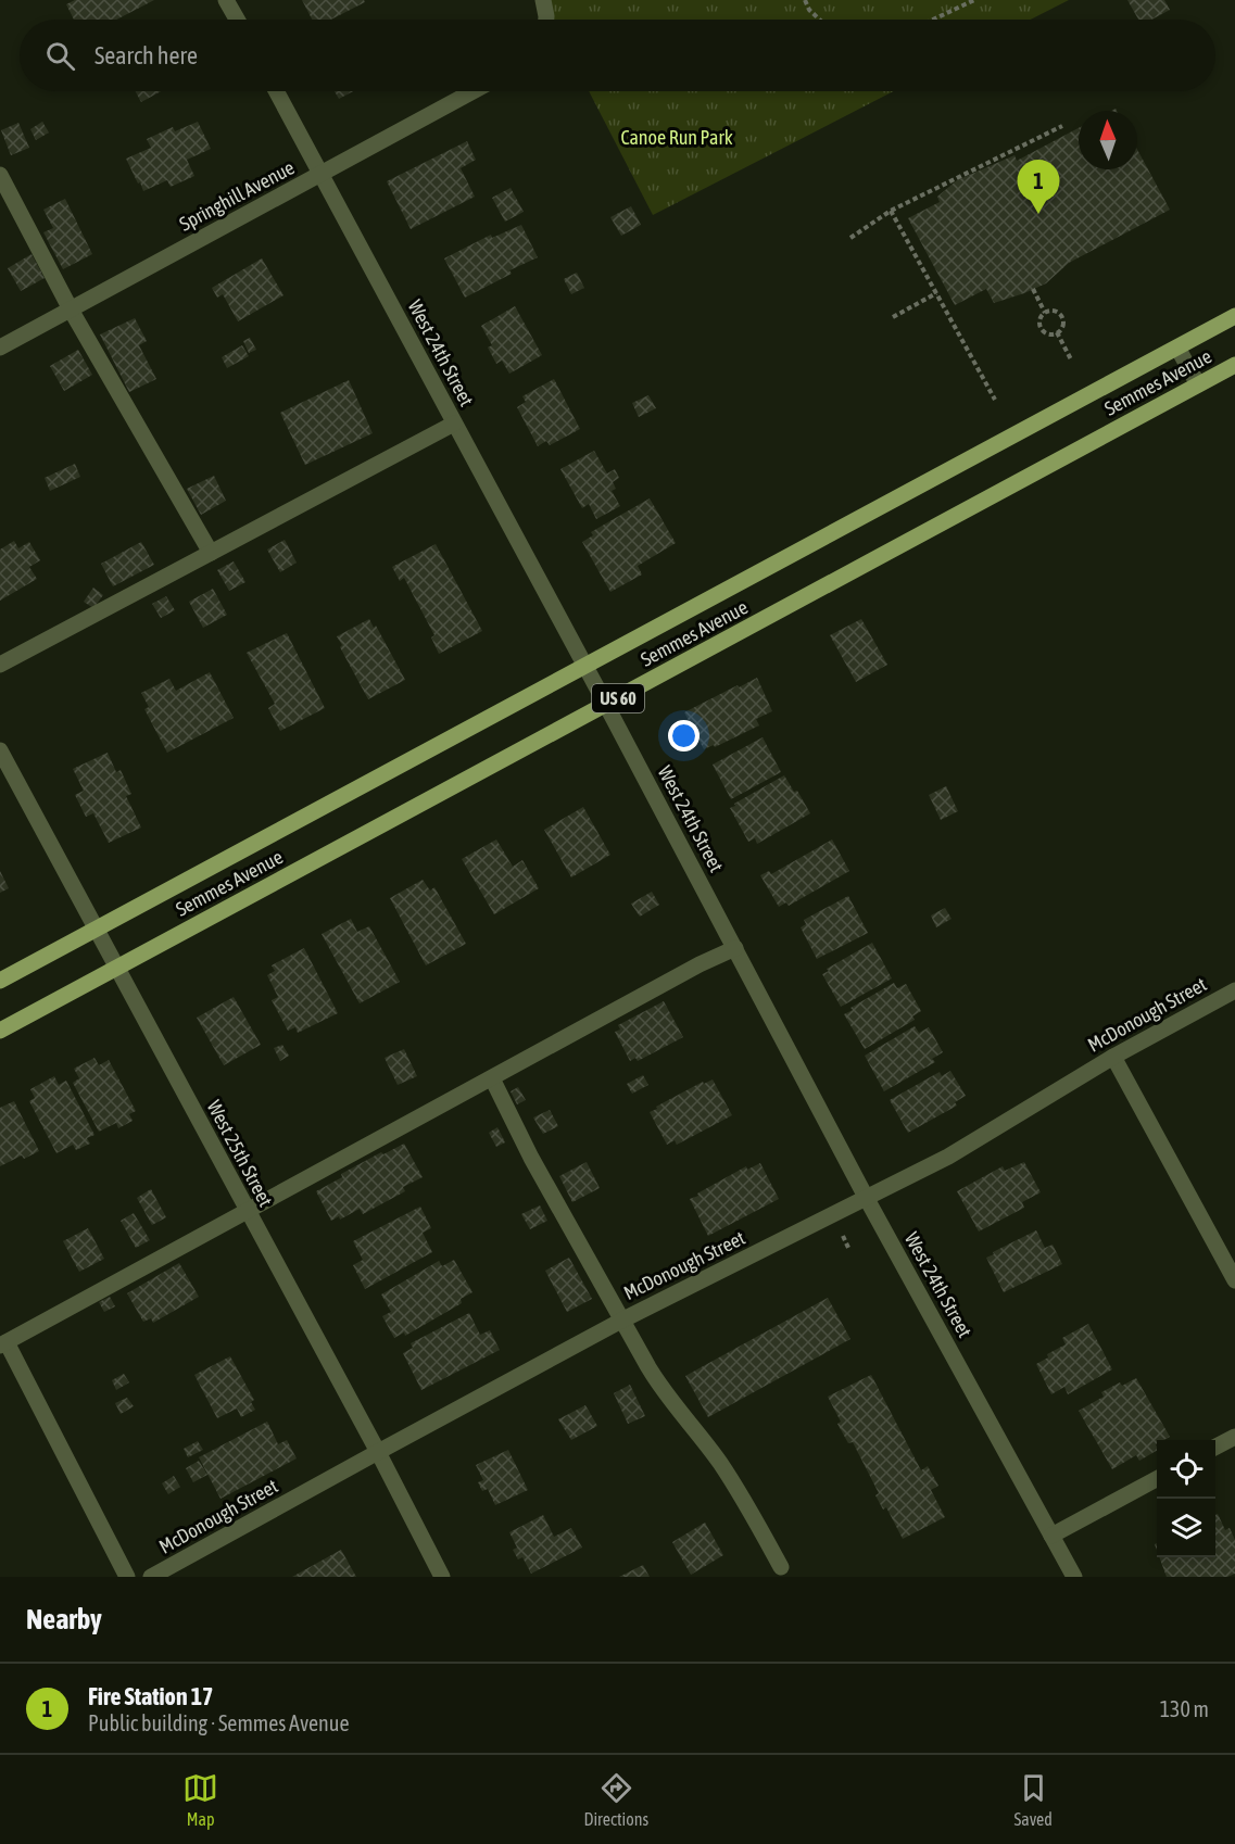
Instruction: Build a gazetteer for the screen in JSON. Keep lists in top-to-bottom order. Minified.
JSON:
{"streets":{"main road":["Semmes Avenue","US 60"],"street":["Springhill Avenue","West 24th Street","McDonough Street","West 25th Street"]},"crossings":[["Springhill Avenue","West 24th Street"],["West 24th Street","Semmes Avenue"],["West 24th Street","McDonough Street"],["Semmes Avenue","West 25th Street"],["McDonough Street","West 25th Street"]],"parks":["Canoe Run Park"],"north":"top","page":{"search":"Search here","pins":"1","heading":"Nearby","list":[{"mark":"1","name":"Fire Station 17","note":"Public building · Semmes Avenue","value":"130 m"}],"nav":["Map","Directions","Saved"]}}
